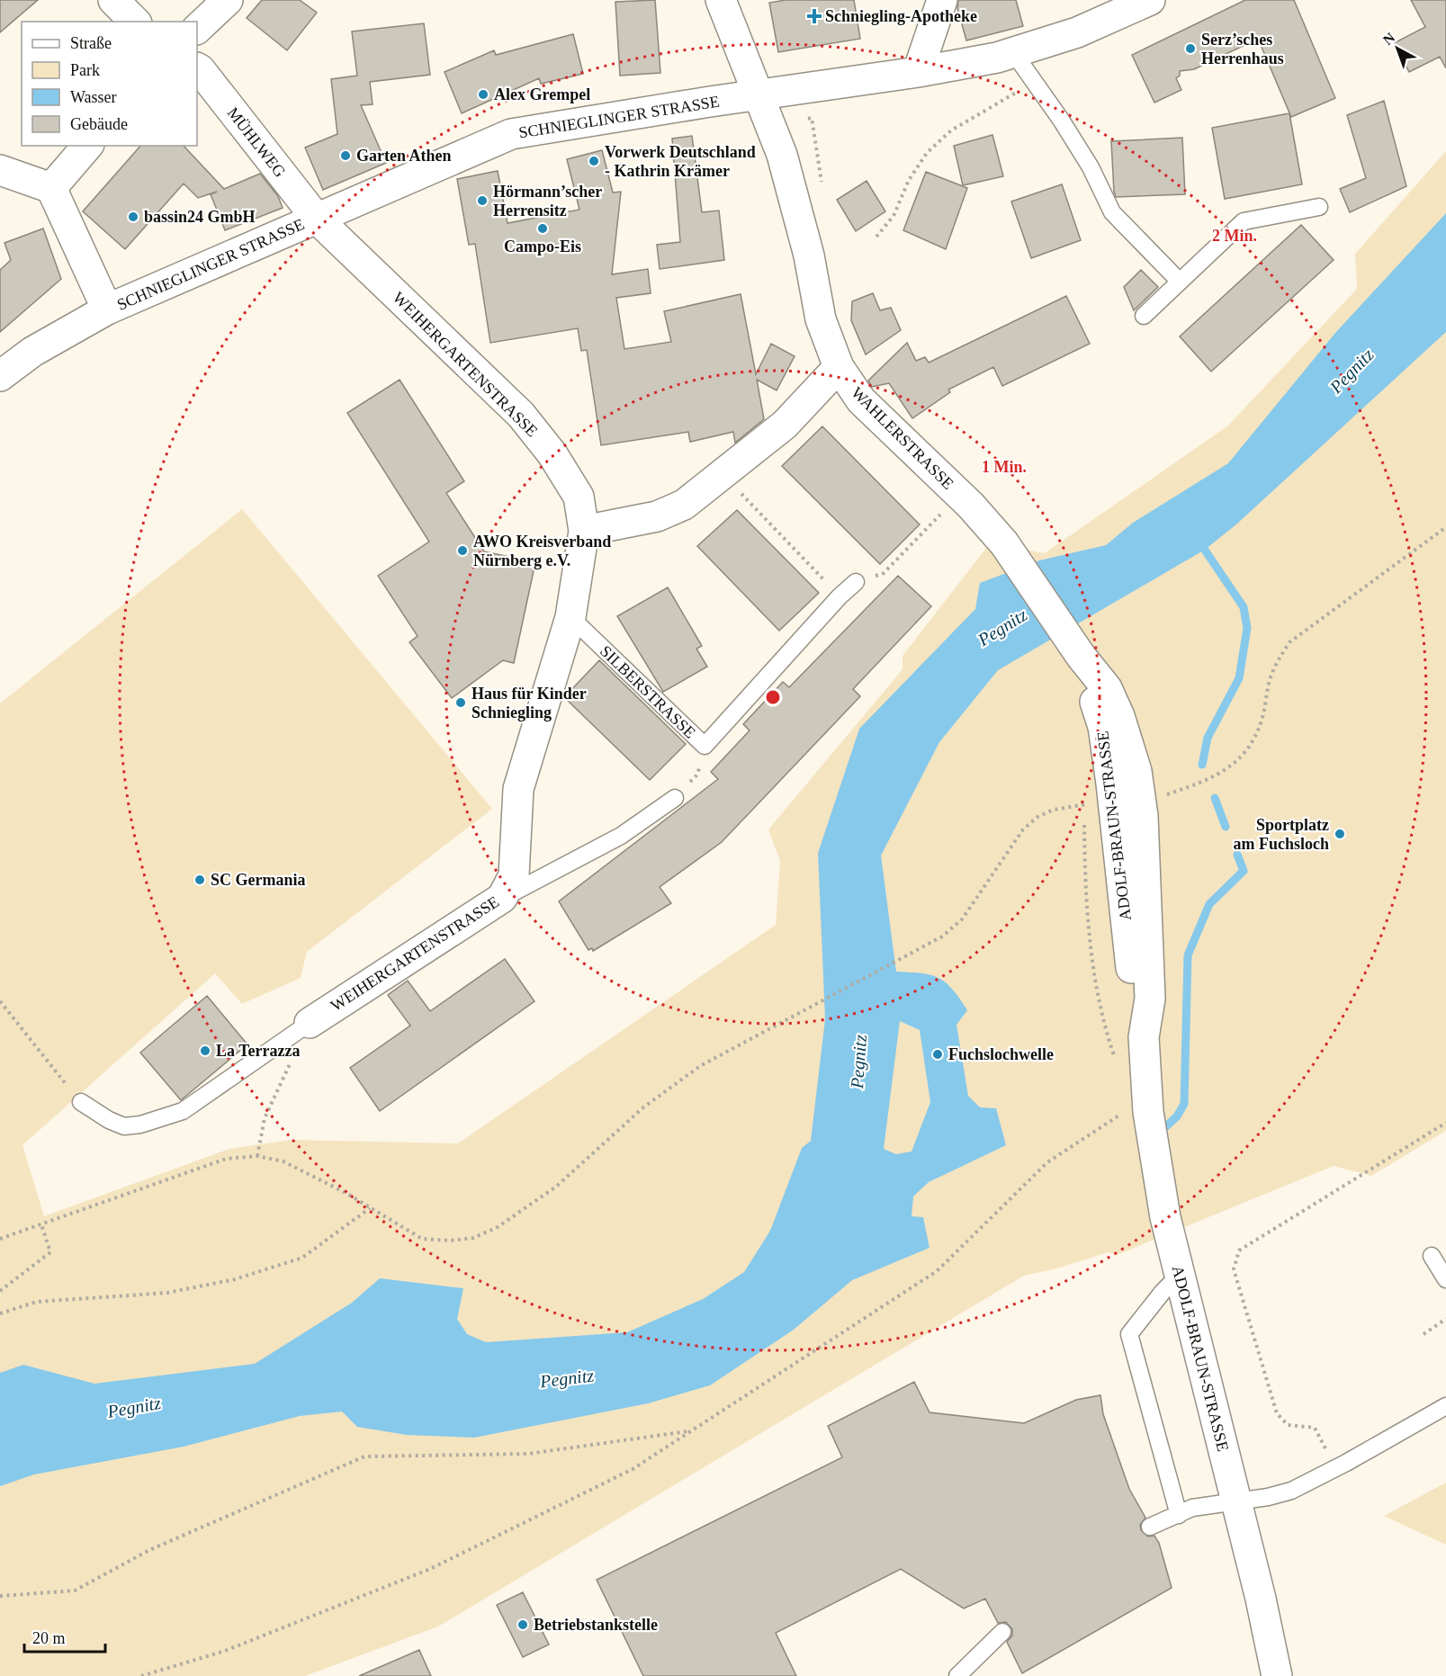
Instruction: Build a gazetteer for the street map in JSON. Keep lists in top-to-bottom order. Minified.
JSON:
{"streets":{"street":["SCHNIEGLINGER STRASSE","MÜHLWEG","WEIHERGARTENSTRASSE","WAHLERSTRASSE","ADOLF-BRAUN-STRASSE"],"lane":["SILBERSTRASSE"]},"crossings":[["SCHNIEGLINGER STRASSE","MÜHLWEG"],["SCHNIEGLINGER STRASSE","WEIHERGARTENSTRASSE"],["SCHNIEGLINGER STRASSE","WAHLERSTRASSE"],["MÜHLWEG","WEIHERGARTENSTRASSE"],["WEIHERGARTENSTRASSE","SILBERSTRASSE"],["WAHLERSTRASSE","ADOLF-BRAUN-STRASSE"]],"water":["Pegnitz"],"places":{"health":["Schniegling-Apotheke"],"other":["Serz’sches Herrenhaus","Alex Grempel","Garten Athen","Vorwerk Deutschland - Kathrin Krämer","Hörmann’scher Herrensitz","bassin24 GmbH","Campo-Eis","AWO Kreisverband Nürnberg e.V.","Haus für Kinder Schniegling","Sportplatz am Fuchsloch","SC Germania","La Terrazza","Fuchslochwelle","Betriebstankstelle"]},"legend":["Straße","Park","Wasser","Gebäude"],"scale_bar":"20 m","north":"top left","rings":["2 Min.","1 Min."]}
